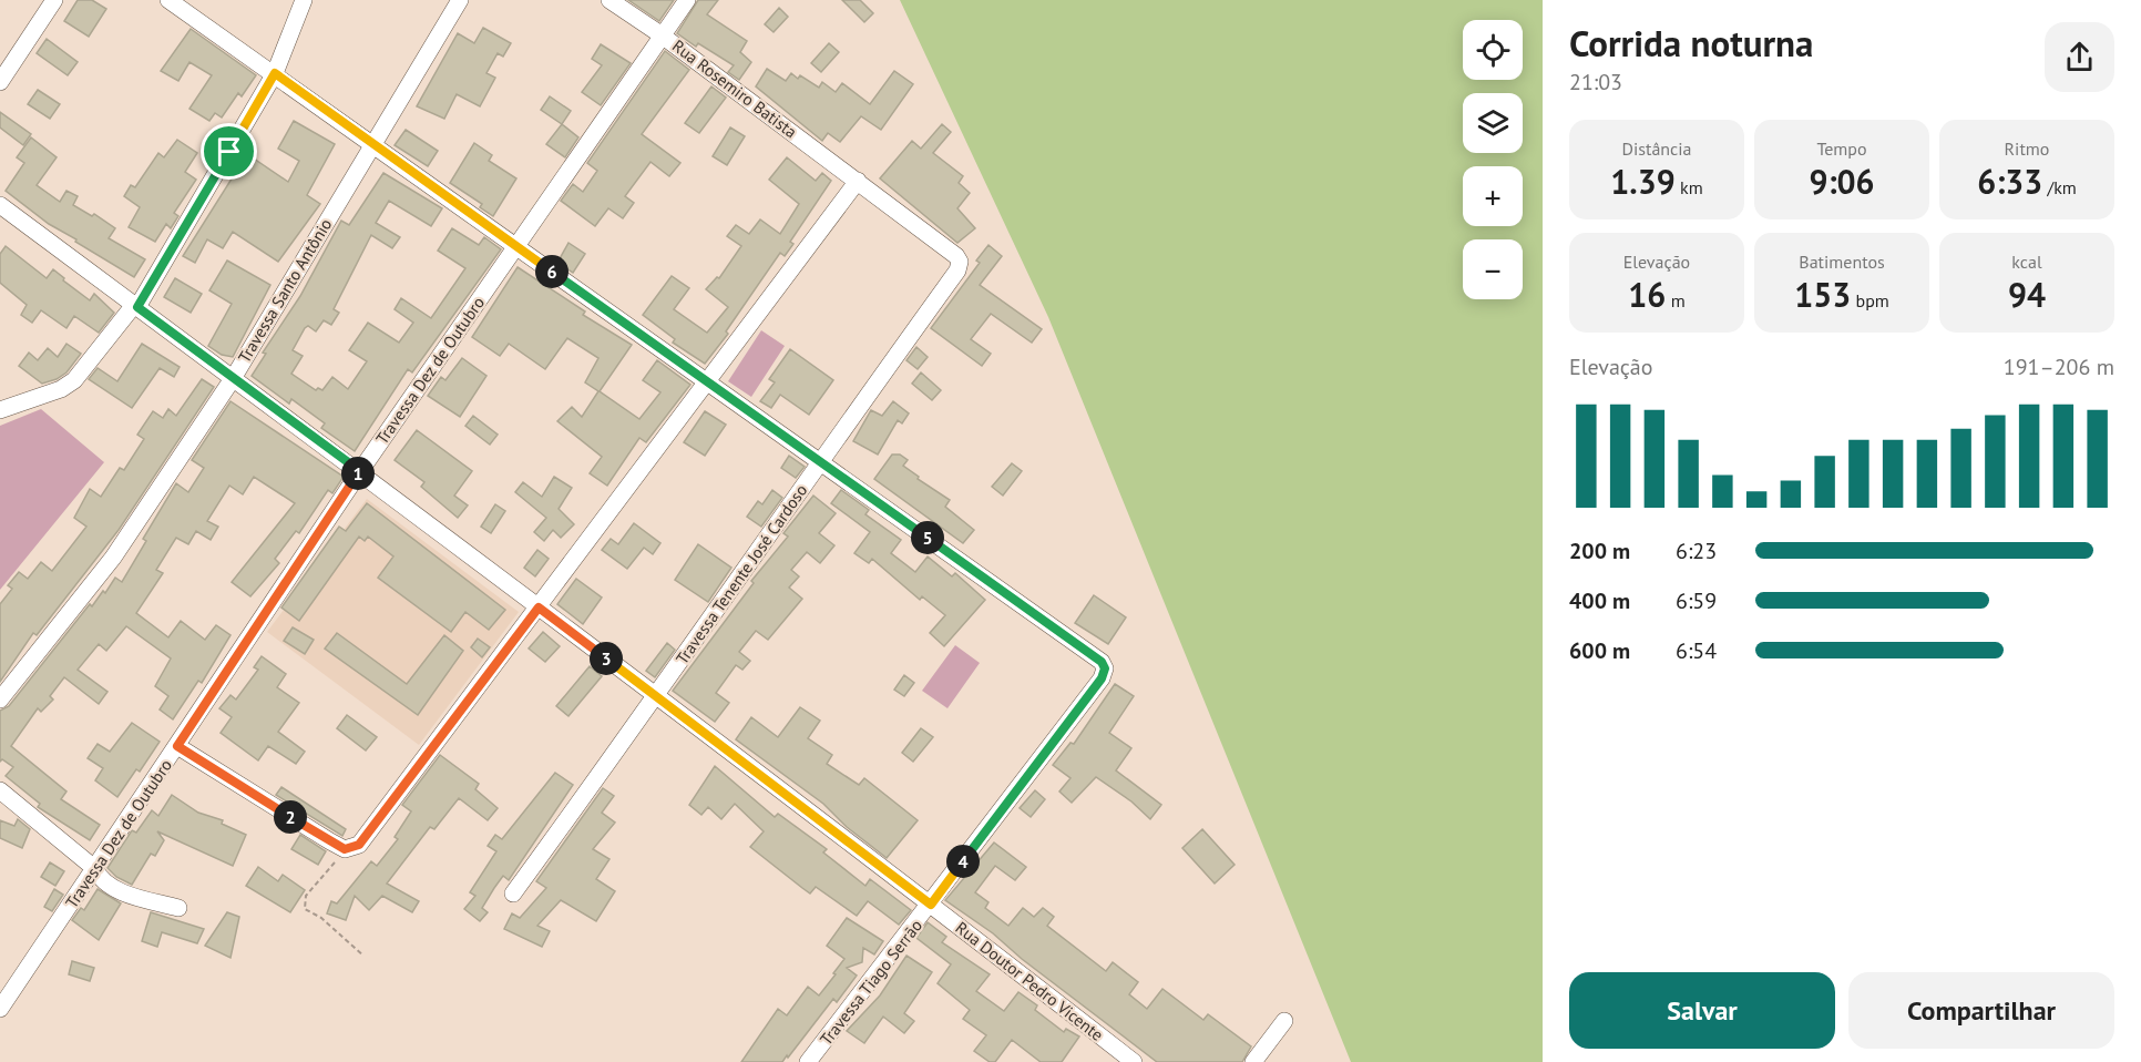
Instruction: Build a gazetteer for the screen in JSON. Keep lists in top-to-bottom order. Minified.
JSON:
{"streets":{"street":["Rua Rosemiro Batista","Travessa Santo Antônio","Travessa Dez de Outubro","Travessa Tenente José Cardoso","Rua Doutor Pedro Vicente","Travessa Tiago Serrão"]},"crossings":[["Rua Rosemiro Batista","Travessa Dez de Outubro"],["Rua Rosemiro Batista","Travessa Tenente José Cardoso"],["Travessa Santo Antônio","Rua Doutor Pedro Vicente"],["Travessa Dez de Outubro","Rua Doutor Pedro Vicente"],["Travessa Tenente José Cardoso","Rua Doutor Pedro Vicente"],["Travessa Tenente José Cardoso","Travessa Tiago Serrão"],["Rua Doutor Pedro Vicente","Travessa Tiago Serrão"]],"page":{"heading":["Corrida noturna","21:03"],"map_buttons":["+","−"],"stats":[["Distância","1.39 km"],["Tempo","9:06"],["Ritmo","6:33 /km"],["Elevação","16 m"],["Batimentos","153 bpm"],["kcal","94"]],"pins":["6","1","5","3","2","4"],"chart":["Elevação","191–206 m"],"list":[{"name":"200 m","note":"6:23"},{"name":"400 m","note":"6:59"},{"name":"600 m","note":"6:54"}],"buttons":["Salvar","Compartilhar"]}}
